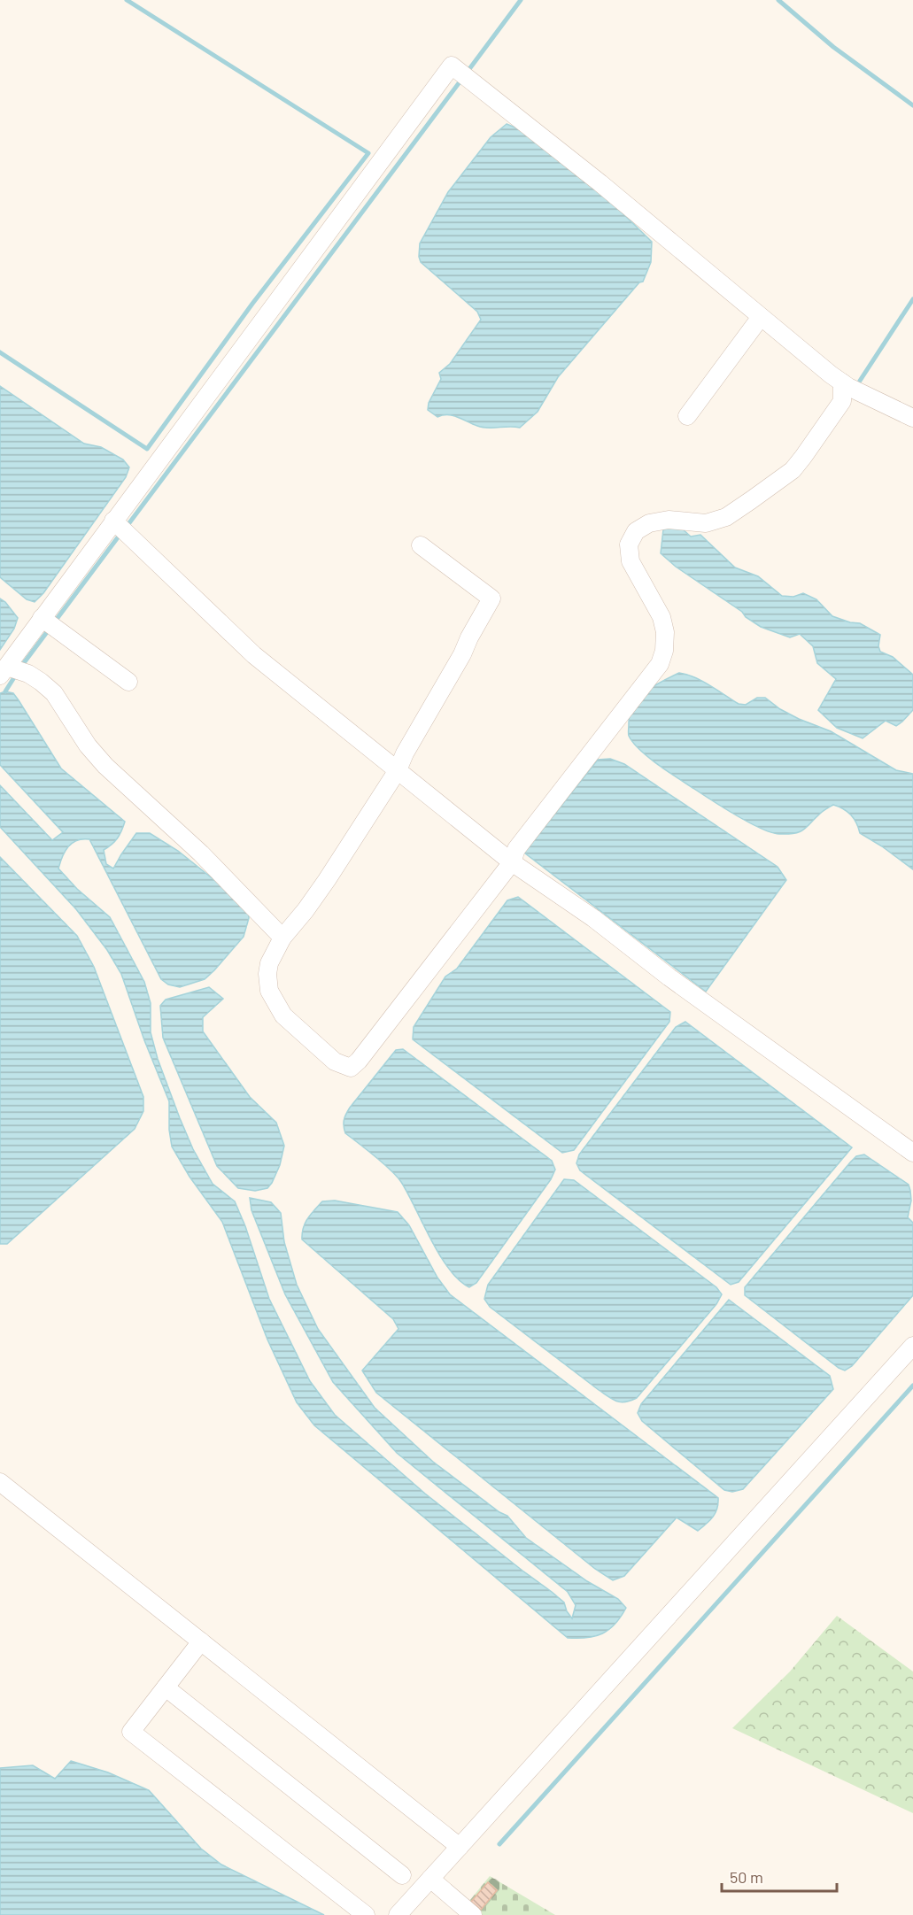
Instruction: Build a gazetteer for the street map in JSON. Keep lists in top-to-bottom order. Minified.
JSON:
{"scale_bar":"50 m"}
